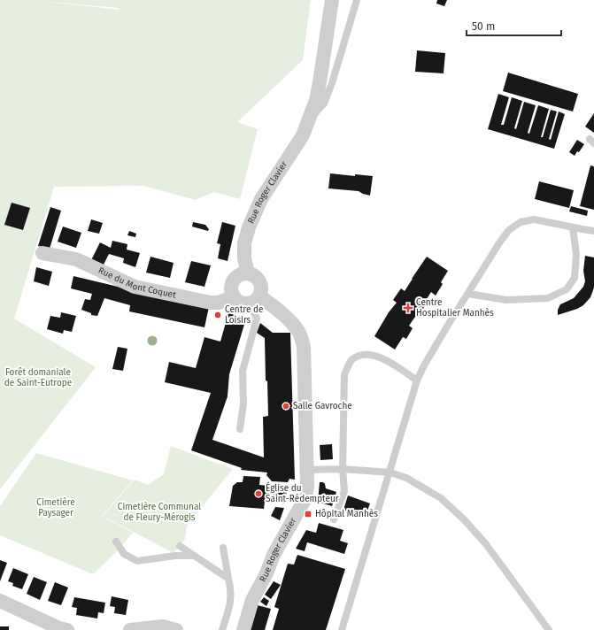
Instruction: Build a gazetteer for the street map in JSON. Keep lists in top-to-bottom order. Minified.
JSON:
{"streets":{"street":["Rue Roger Clavier","Rue du Mont Coquet"]},"crossings":[["Rue Roger Clavier","Rue du Mont Coquet"]],"parks":["Forêt domaniale de Saint-Eutrope","Cimetière Paysager","Cimetière Communal de Fleury-Mérogis"],"places":{"health":["Centre Hospitalier Manhès"],"other":["Centre de Loisirs","Salle Gavroche","Église du Saint-Rédempteur"],"transit":["Hôpital Manhès"]},"scale_bar":"50 m"}
